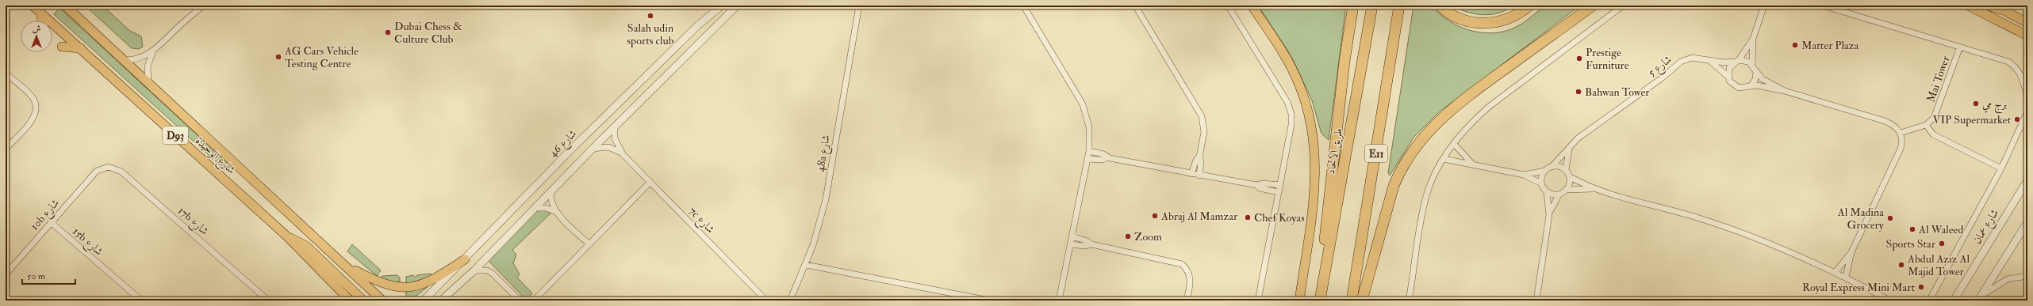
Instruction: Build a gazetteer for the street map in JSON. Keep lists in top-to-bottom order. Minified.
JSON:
{"streets":{"highway":["طريق الاتحاد","E11"],"main road":["D93","شارع الوحيدة"],"street":["شارع 5","Mai Tower","شارع 46","48a شارع","10b شارع","7c شارع","17b شارع","شارع عمان","15b شارع"]},"crossings":[["10b شارع","17b شارع"],["10b شارع","15b شارع"]],"places":["Salah udin sports club","Dubai Chess & Culture Club","Matter Plaza","AG Cars Vehicle Testing Centre","Prestige Furniture","Bahwan Tower","برج مي","VIP Supermarket","Abraj Al Mamzar","Chef Koyas","Al Madina Grocery","Al Waleed","Zoom","Sports Star","Abdul Aziz Al Majid Tower","Royal Express Mini Mart"],"scale_bar":"50 m","north":"top"}
